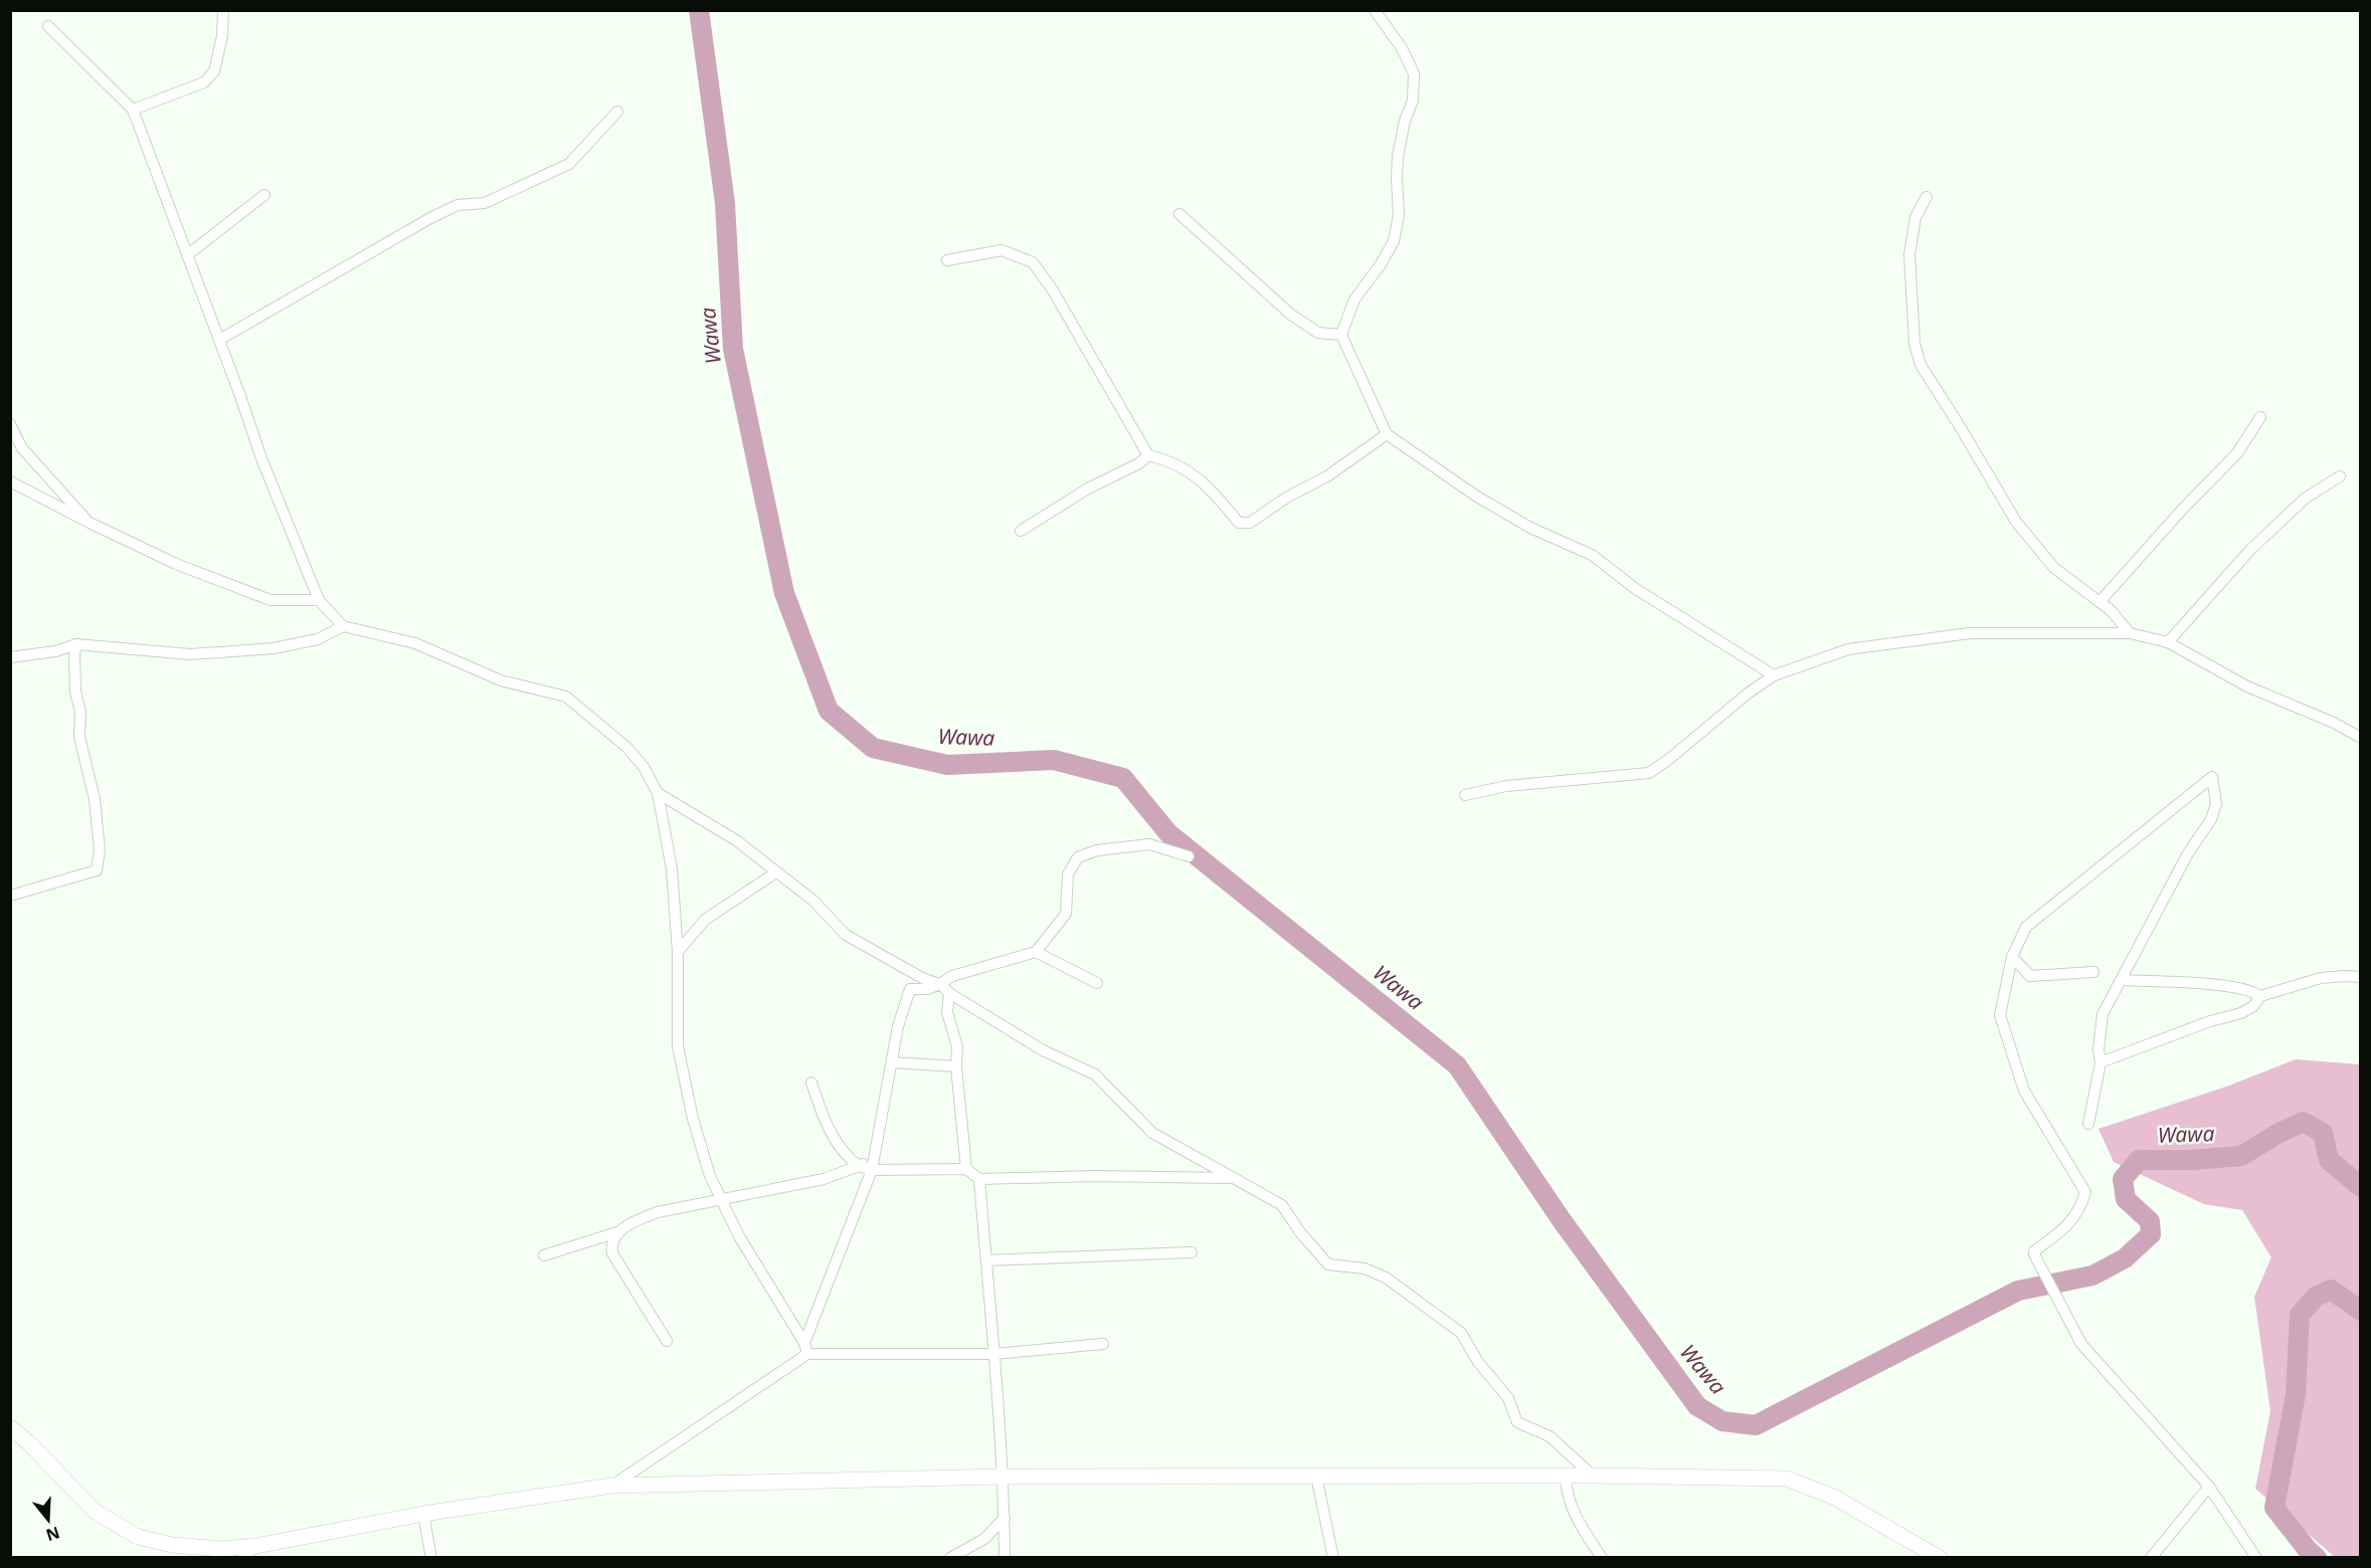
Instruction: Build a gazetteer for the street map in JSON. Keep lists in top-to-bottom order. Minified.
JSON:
{"water":["Wawa"],"north":"bottom"}
